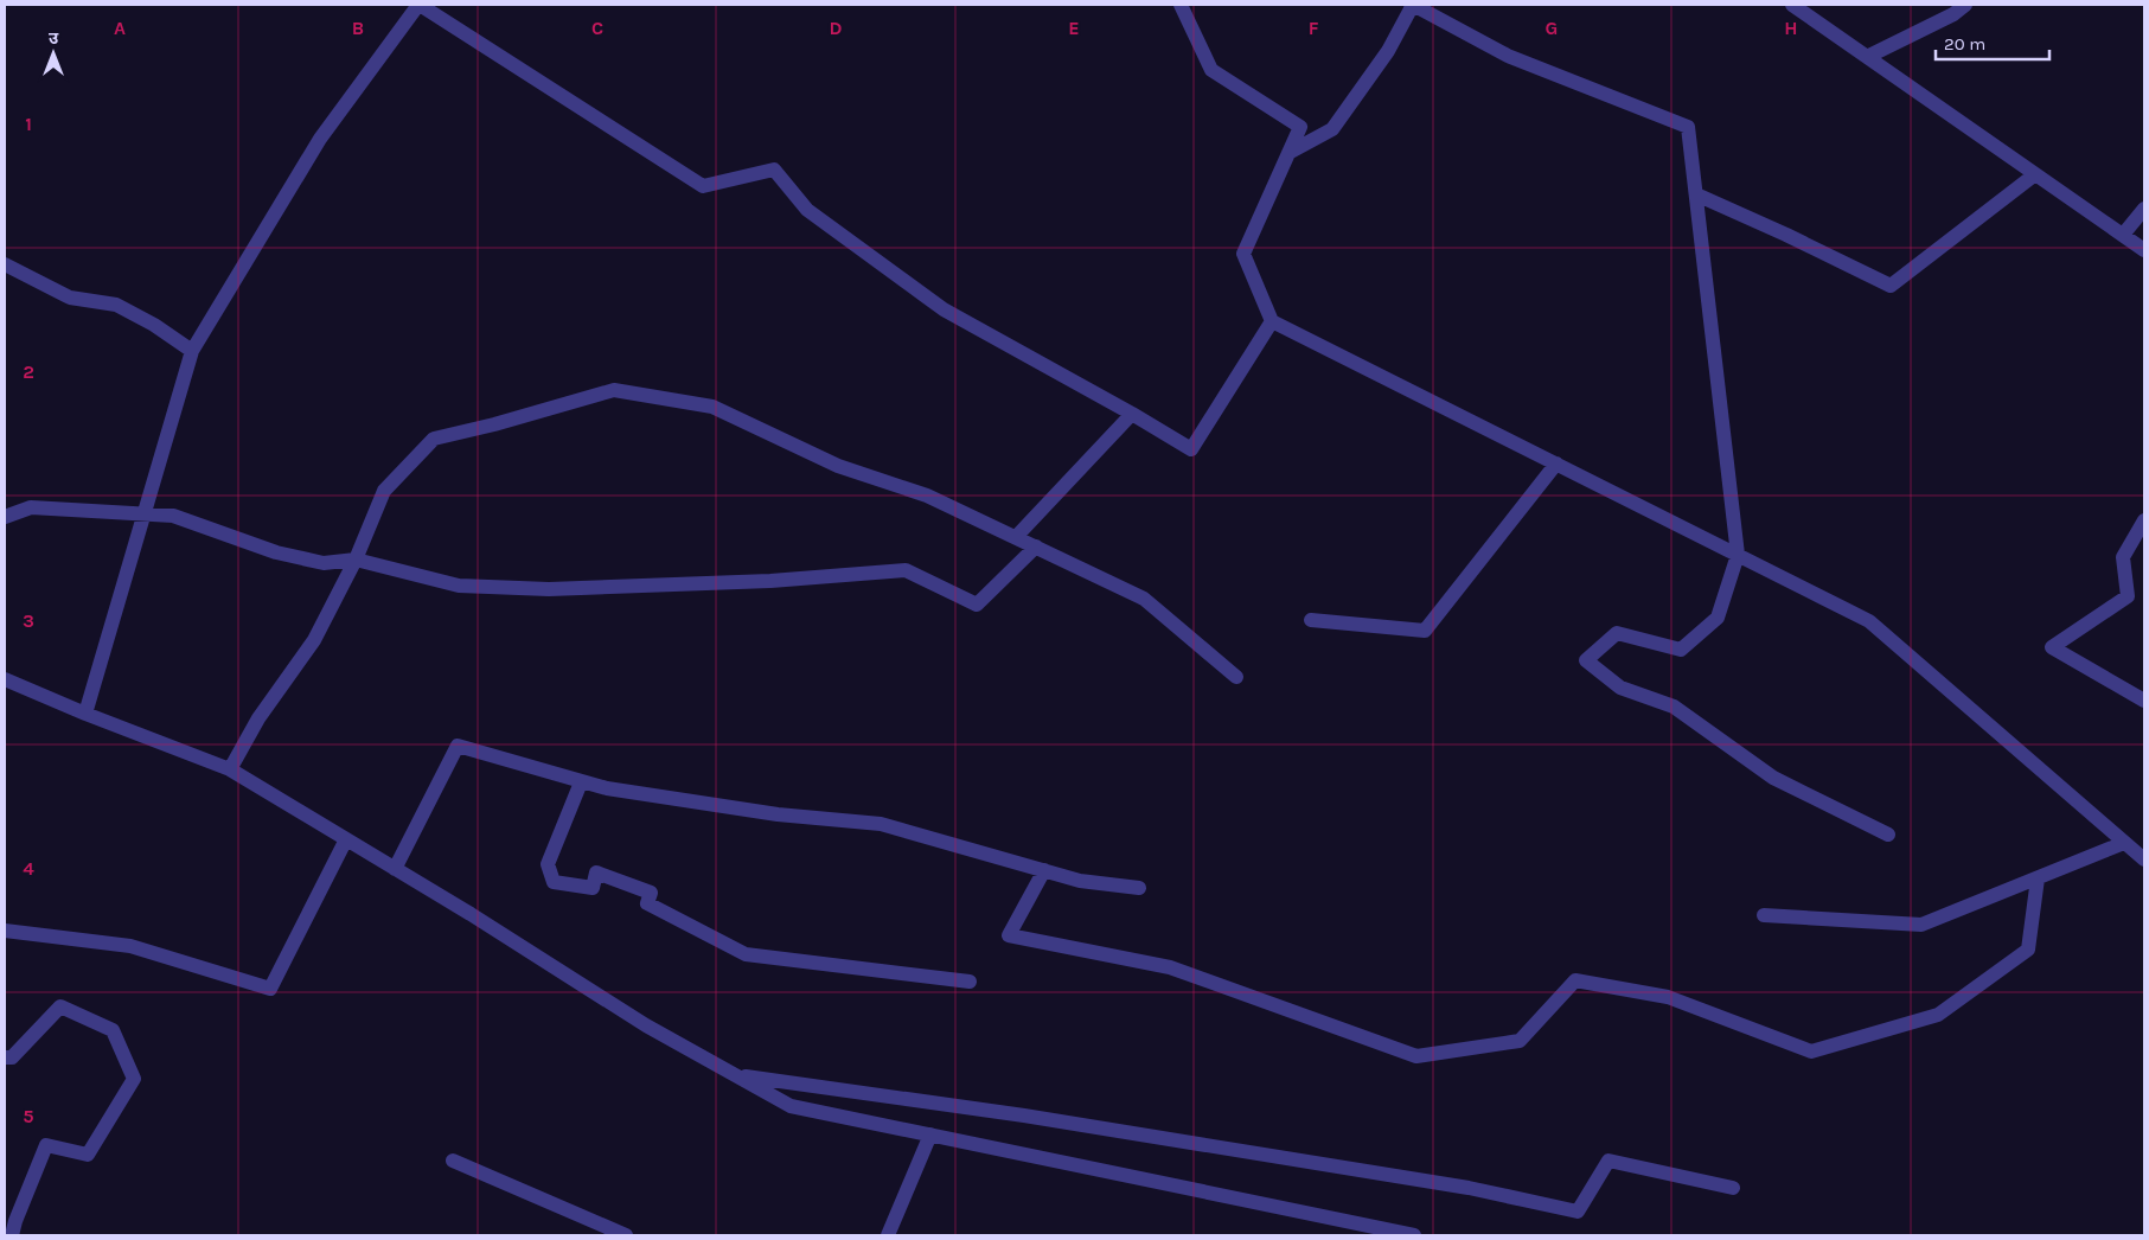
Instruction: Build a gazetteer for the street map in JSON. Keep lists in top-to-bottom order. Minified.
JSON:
{"scale_bar":"20 m","north":"top","grid":{"columns":["A","B","C","D","E","F","G","H"],"rows":["1","2","3","4","5"]}}
